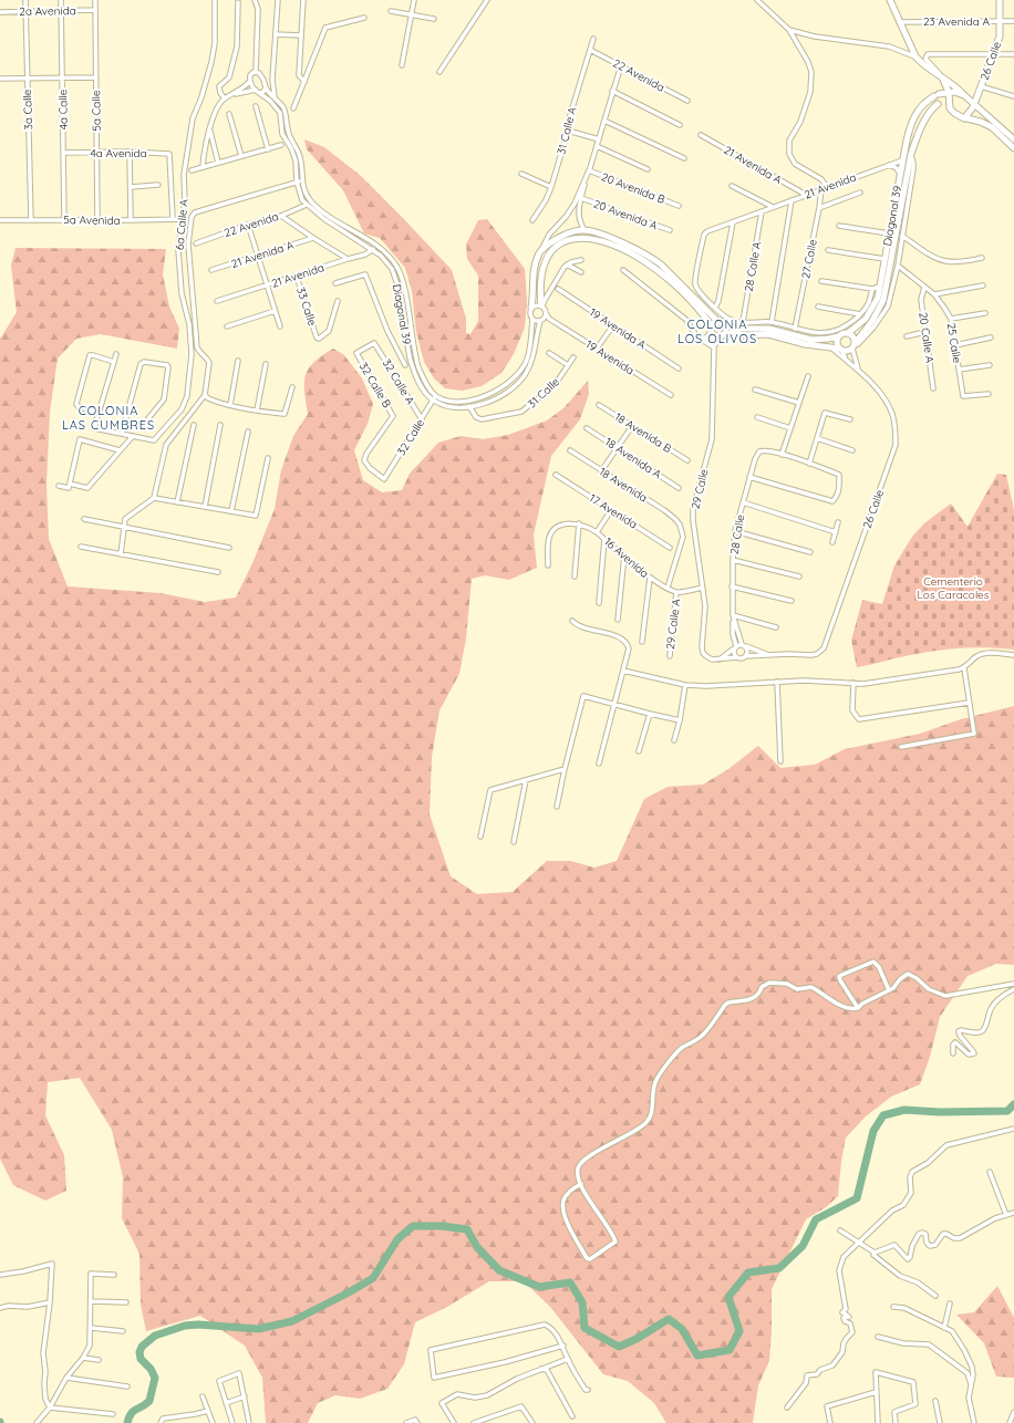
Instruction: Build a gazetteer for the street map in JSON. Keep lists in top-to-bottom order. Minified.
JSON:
{"streets":{"street":["2a Avenida","23 Avenida A","26 Calle","22 Avenida","3a Calle","4a Calle","5a Calle","31 Calle A","4a Avenida","21 Avenida A","21 Avenida","20 Avenida B","20 Avenida A","Diagonal 39","5a Avenida","6a Calle A","27 Calle","28 Calle A","33 Calle","19 Avenida A","20 Calle A","25 Calle","19 Avenida","32 Calle A","32 Calle B","31 Calle","18 Avenida B","32 Calle","18 Avenida A","18 Avenida","29 Calle","17 Avenida","28 Calle","16 Avenida","29 Calle A"]},"crossings":[["2a Avenida","3a Calle"],["2a Avenida","4a Calle"],["2a Avenida","5a Calle"],["23 Avenida A","26 Calle"],["26 Calle","Diagonal 39"],["22 Avenida","31 Calle A"],["22 Avenida","Diagonal 39"],["3a Calle","5a Avenida"],["4a Calle","4a Avenida"],["4a Calle","5a Avenida"],["5a Calle","4a Avenida"],["5a Calle","5a Avenida"],["4a Avenida","5a Avenida"],["21 Avenida A","21 Avenida"],["21 Avenida","Diagonal 39"],["21 Avenida","27 Calle"],["21 Avenida","28 Calle A"],["21 Avenida","33 Calle"],["Diagonal 39","32 Calle"],["5a Avenida","6a Calle A"],["20 Calle A","25 Calle"],["32 Calle A","32 Calle B"],["32 Calle A","32 Calle"],["32 Calle B","32 Calle"],["18 Avenida","16 Avenida"],["16 Avenida","29 Calle A"]],"districts":["COLONIA LOS OLIVOS","COLONIA LAS CUMBRES"],"parks":["Cementerio Los Caracoles"]}
